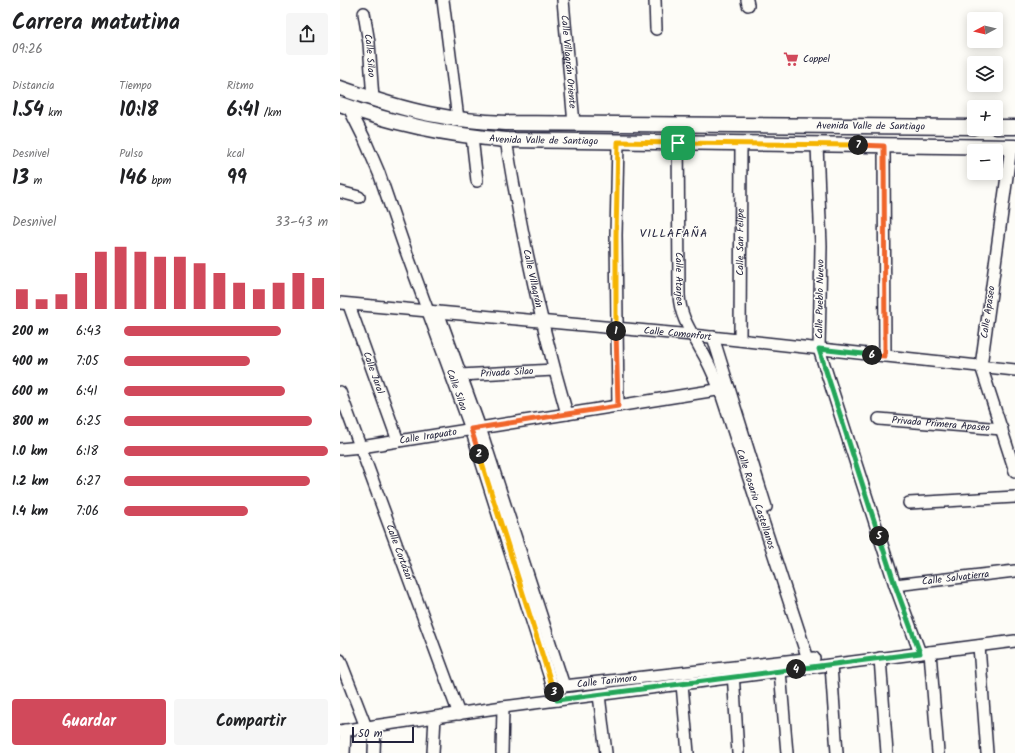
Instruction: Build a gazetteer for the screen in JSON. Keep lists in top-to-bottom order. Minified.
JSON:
{"streets":{"main road":["Avenida Valle de Santiago"],"street":["Calle Silao","Calle Villagrán Oriente","Calle San Felipe","Calle Villagrán","Calle Atarjea","Calle Pueblo Nuevo","Calle Apaseo","Calle Comonfort","Calle Jaral","Privada Silao","Privada Primera Apaseo","Calle Irapuato","Calle Rosario Castellanos","Calle Cortázar","Calle Salvatierra","Calle Tarimoro"]},"crossings":[["Calle Silao","Avenida Valle de Santiago"],["Calle Silao","Calle Comonfort"],["Calle Silao","Privada Silao"],["Calle Silao","Calle Irapuato"],["Calle Silao","Calle Tarimoro"],["Calle Villagrán Oriente","Avenida Valle de Santiago"],["Avenida Valle de Santiago","Calle San Felipe"],["Avenida Valle de Santiago","Calle Villagrán"],["Avenida Valle de Santiago","Calle Atarjea"],["Avenida Valle de Santiago","Calle Pueblo Nuevo"],["Avenida Valle de Santiago","Calle Apaseo"],["Calle San Felipe","Calle Comonfort"],["Calle Villagrán","Calle Comonfort"],["Calle Villagrán","Privada Silao"],["Calle Villagrán","Calle Irapuato"],["Calle Atarjea","Calle Comonfort"],["Calle Atarjea","Calle Rosario Castellanos"],["Calle Pueblo Nuevo","Calle Comonfort"],["Calle Pueblo Nuevo","Calle Salvatierra"],["Calle Apaseo","Calle Comonfort"],["Calle Apaseo","Privada Primera Apaseo"],["Calle Comonfort","Calle Jaral"],["Calle Comonfort","Calle Rosario Castellanos"],["Calle Jaral","Calle Irapuato"],["Calle Irapuato","Calle Rosario Castellanos"],["Calle Irapuato","Calle Cortázar"],["Calle Rosario Castellanos","Calle Tarimoro"]],"districts":["VILLAFAÑA"],"places":{"supermarket":["Coppel"]},"scale_bar":"50 m","north":"left","page":{"heading":["Carrera matutina","09:26"],"map_buttons":["+","−"],"stats":[["Distancia","1.54 km"],["Tiempo","10:18"],["Ritmo","6:41 /km"],["Desnivel","13 m"],["Pulso","146 bpm"],["kcal","99"]],"pins":["7","1","6","2","5","4","3"],"chart":["Desnivel","33–43 m"],"list":[{"name":"200 m","note":"6:43"},{"name":"400 m","note":"7:05"},{"name":"600 m","note":"6:41"},{"name":"800 m","note":"6:25"},{"name":"1.0 km","note":"6:18"},{"name":"1.2 km","note":"6:27"},{"name":"1.4 km","note":"7:06"}],"buttons":["Guardar","Compartir"],"scale":"50 m"}}
